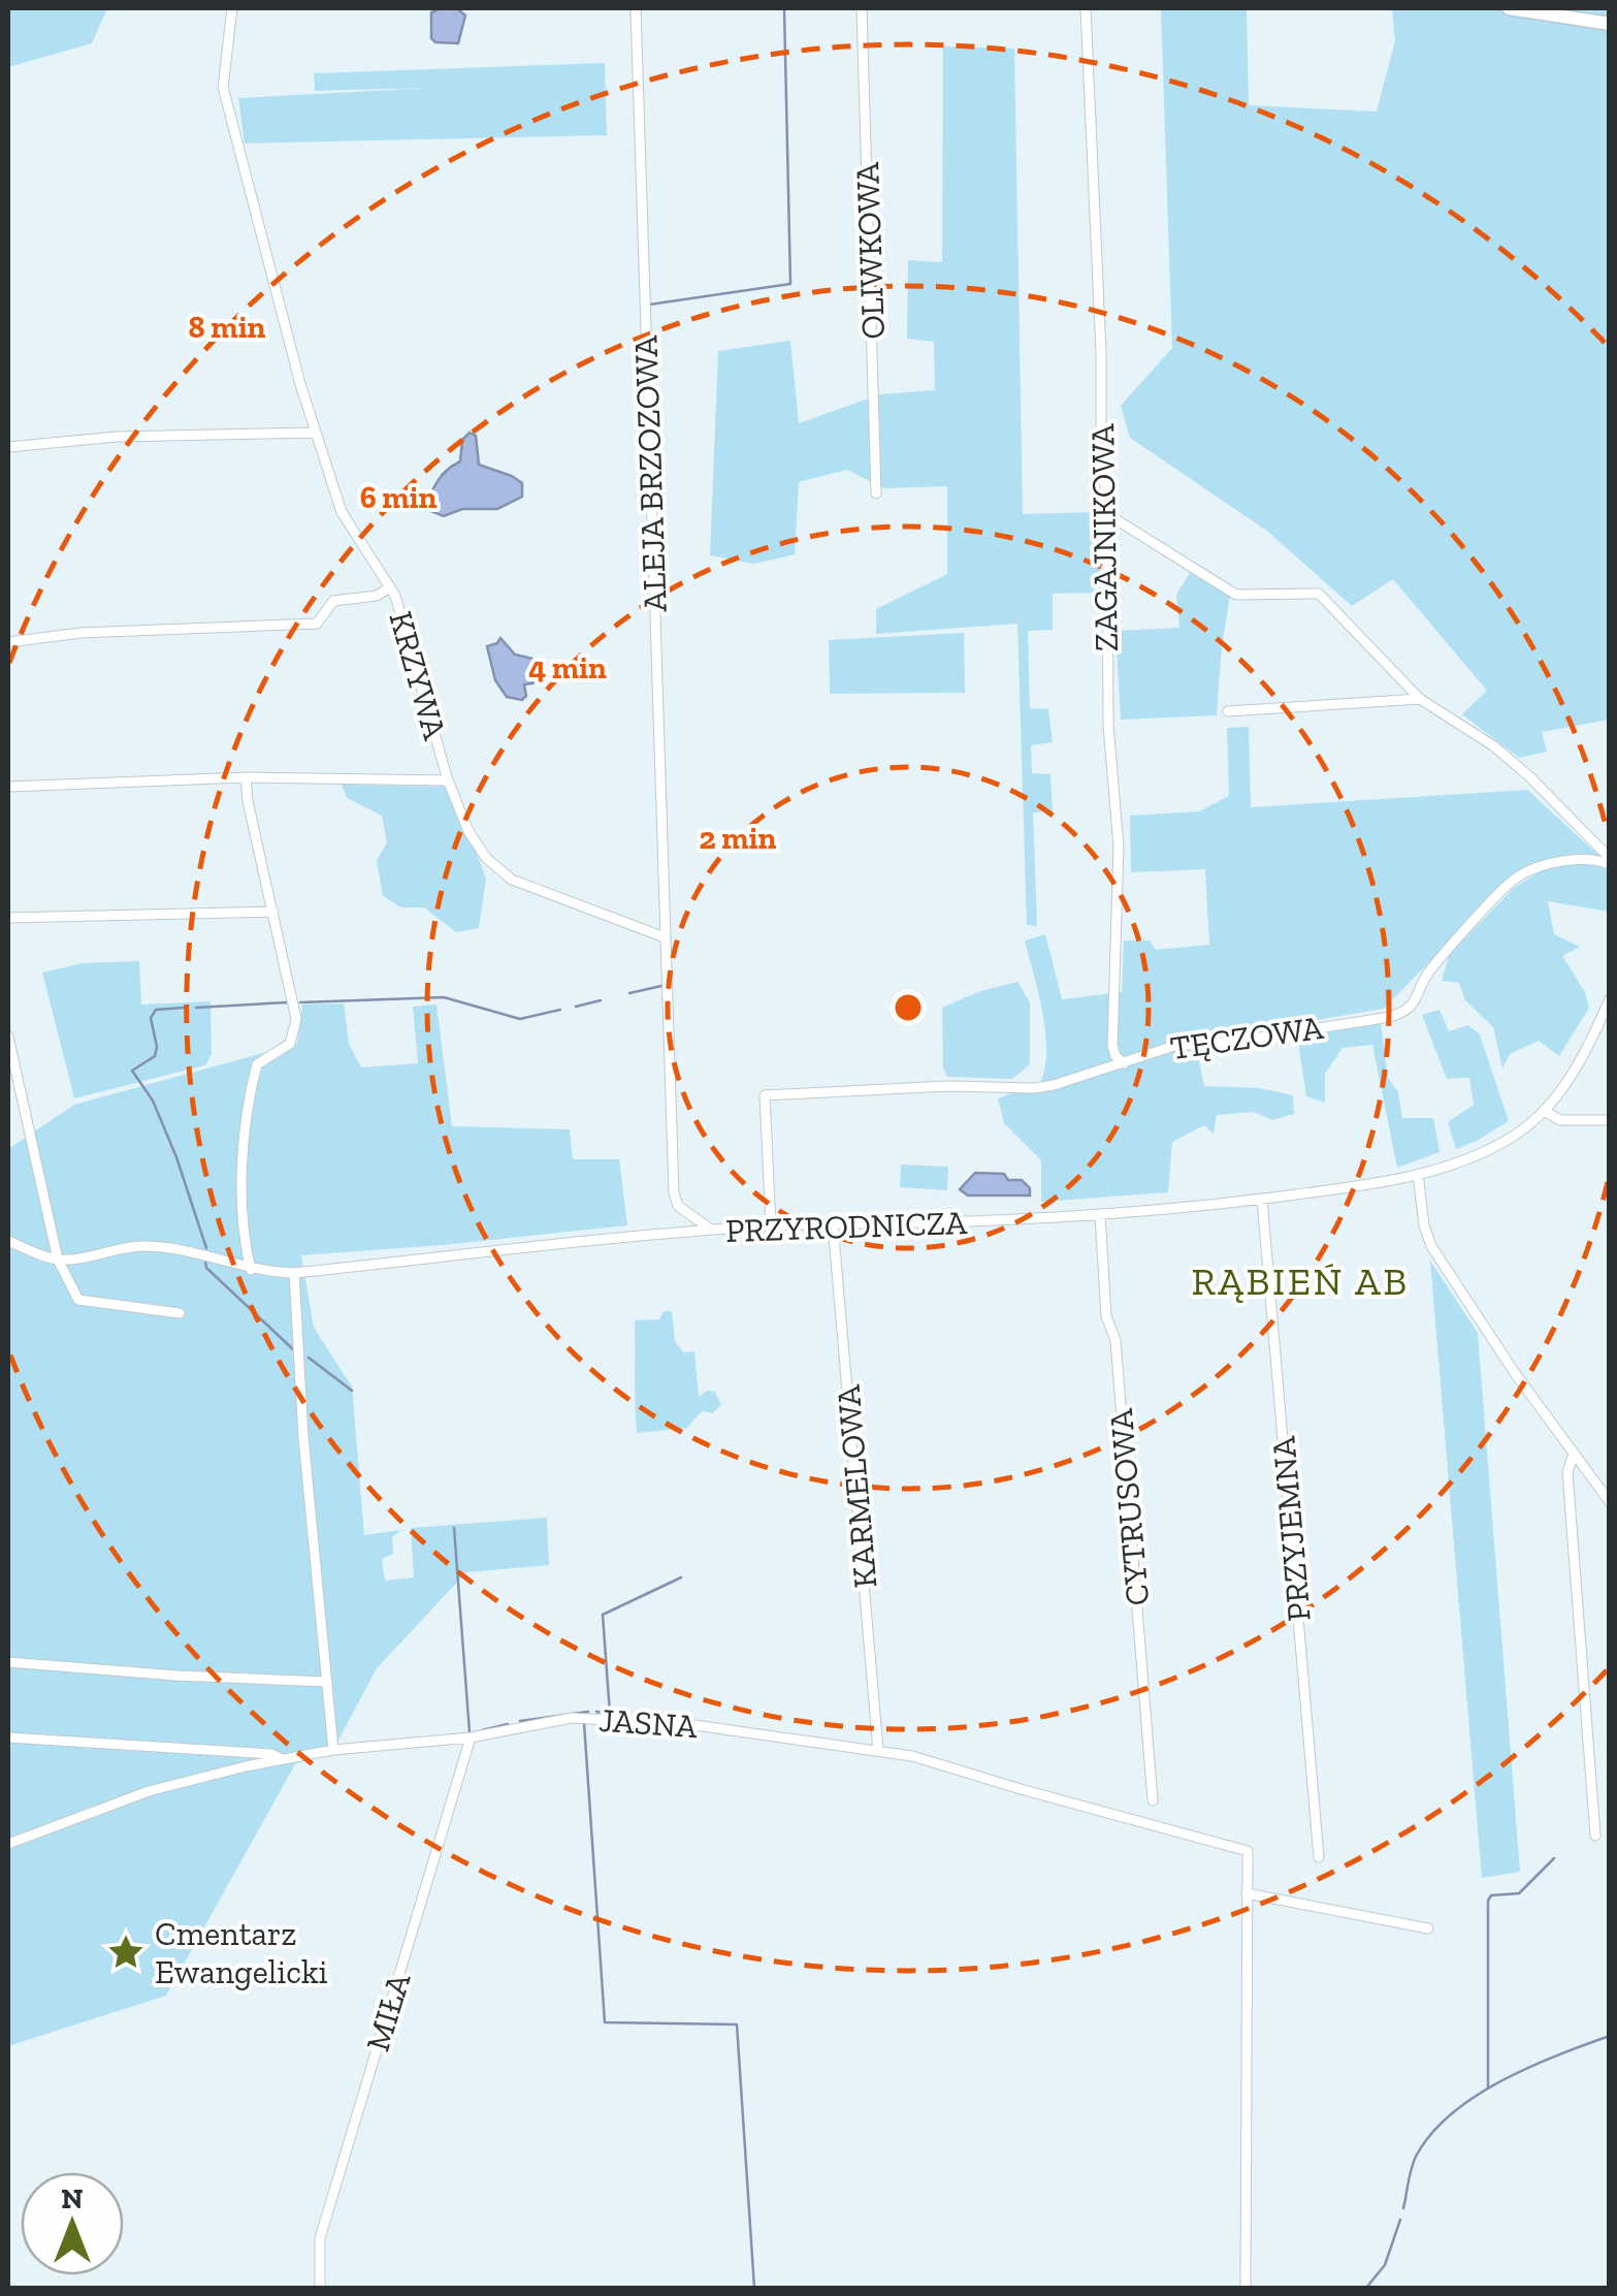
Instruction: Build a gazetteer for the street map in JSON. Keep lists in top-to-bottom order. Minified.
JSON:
{"streets":{"street":["OLIWKOWA","ALEJA BRZOZOWA","ZAGAJNIKOWA","KRZYWA","TĘCZOWA","PRZYRODNICZA","KARMELOWA","CYTRUSOWA","PRZYJEMNA","JASNA","MIŁA"]},"crossings":[["ALEJA BRZOZOWA","KRZYWA"],["ALEJA BRZOZOWA","PRZYRODNICZA"],["ZAGAJNIKOWA","TĘCZOWA"],["TĘCZOWA","PRZYRODNICZA"],["PRZYRODNICZA","KARMELOWA"],["PRZYRODNICZA","CYTRUSOWA"],["PRZYRODNICZA","PRZYJEMNA"],["KARMELOWA","JASNA"],["JASNA","MIŁA"]],"districts":["RĄBIEŃ AB"],"places":{"place":["Cmentarz Ewangelicki"]},"north":"top","rings":["8 min","6 min","4 min","2 min"]}
